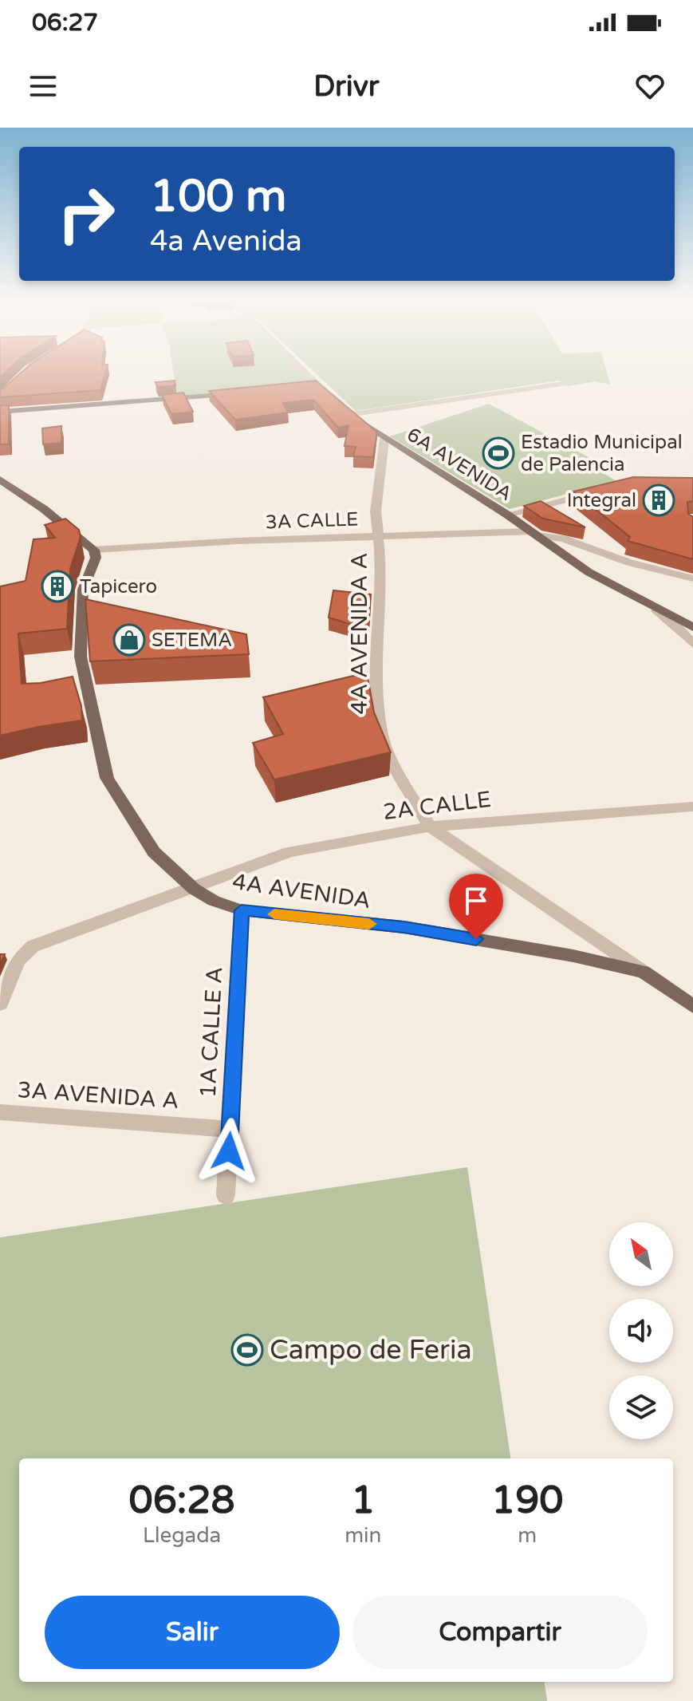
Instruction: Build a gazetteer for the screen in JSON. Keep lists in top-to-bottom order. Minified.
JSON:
{"streets":{"main road":["6A AVENIDA","4A AVENIDA"],"street":["3A CALLE","4A AVENIDA A","2A CALLE","1A CALLE A","3A AVENIDA A"]},"crossings":[["6A AVENIDA","3A CALLE"],["6A AVENIDA","4A AVENIDA A"],["3A CALLE","4A AVENIDA A"],["3A CALLE","4A AVENIDA"],["4A AVENIDA A","2A CALLE"],["4A AVENIDA A","4A AVENIDA"],["2A CALLE","4A AVENIDA"],["4A AVENIDA","1A CALLE A"],["1A CALLE A","3A AVENIDA A"]],"places":{"sports":["Estadio Municipal de Palencia","Campo de Feria"],"building":["Integral","Tapicero"],"shop":["SETEMA"]},"north":"top left","page":{"status":"06:27","header":"Drivr","turn":["100 m","4a Avenida"],"eta":["06:28","Llegada","1","min","190","m"],"buttons":["Salir","Compartir"]}}
